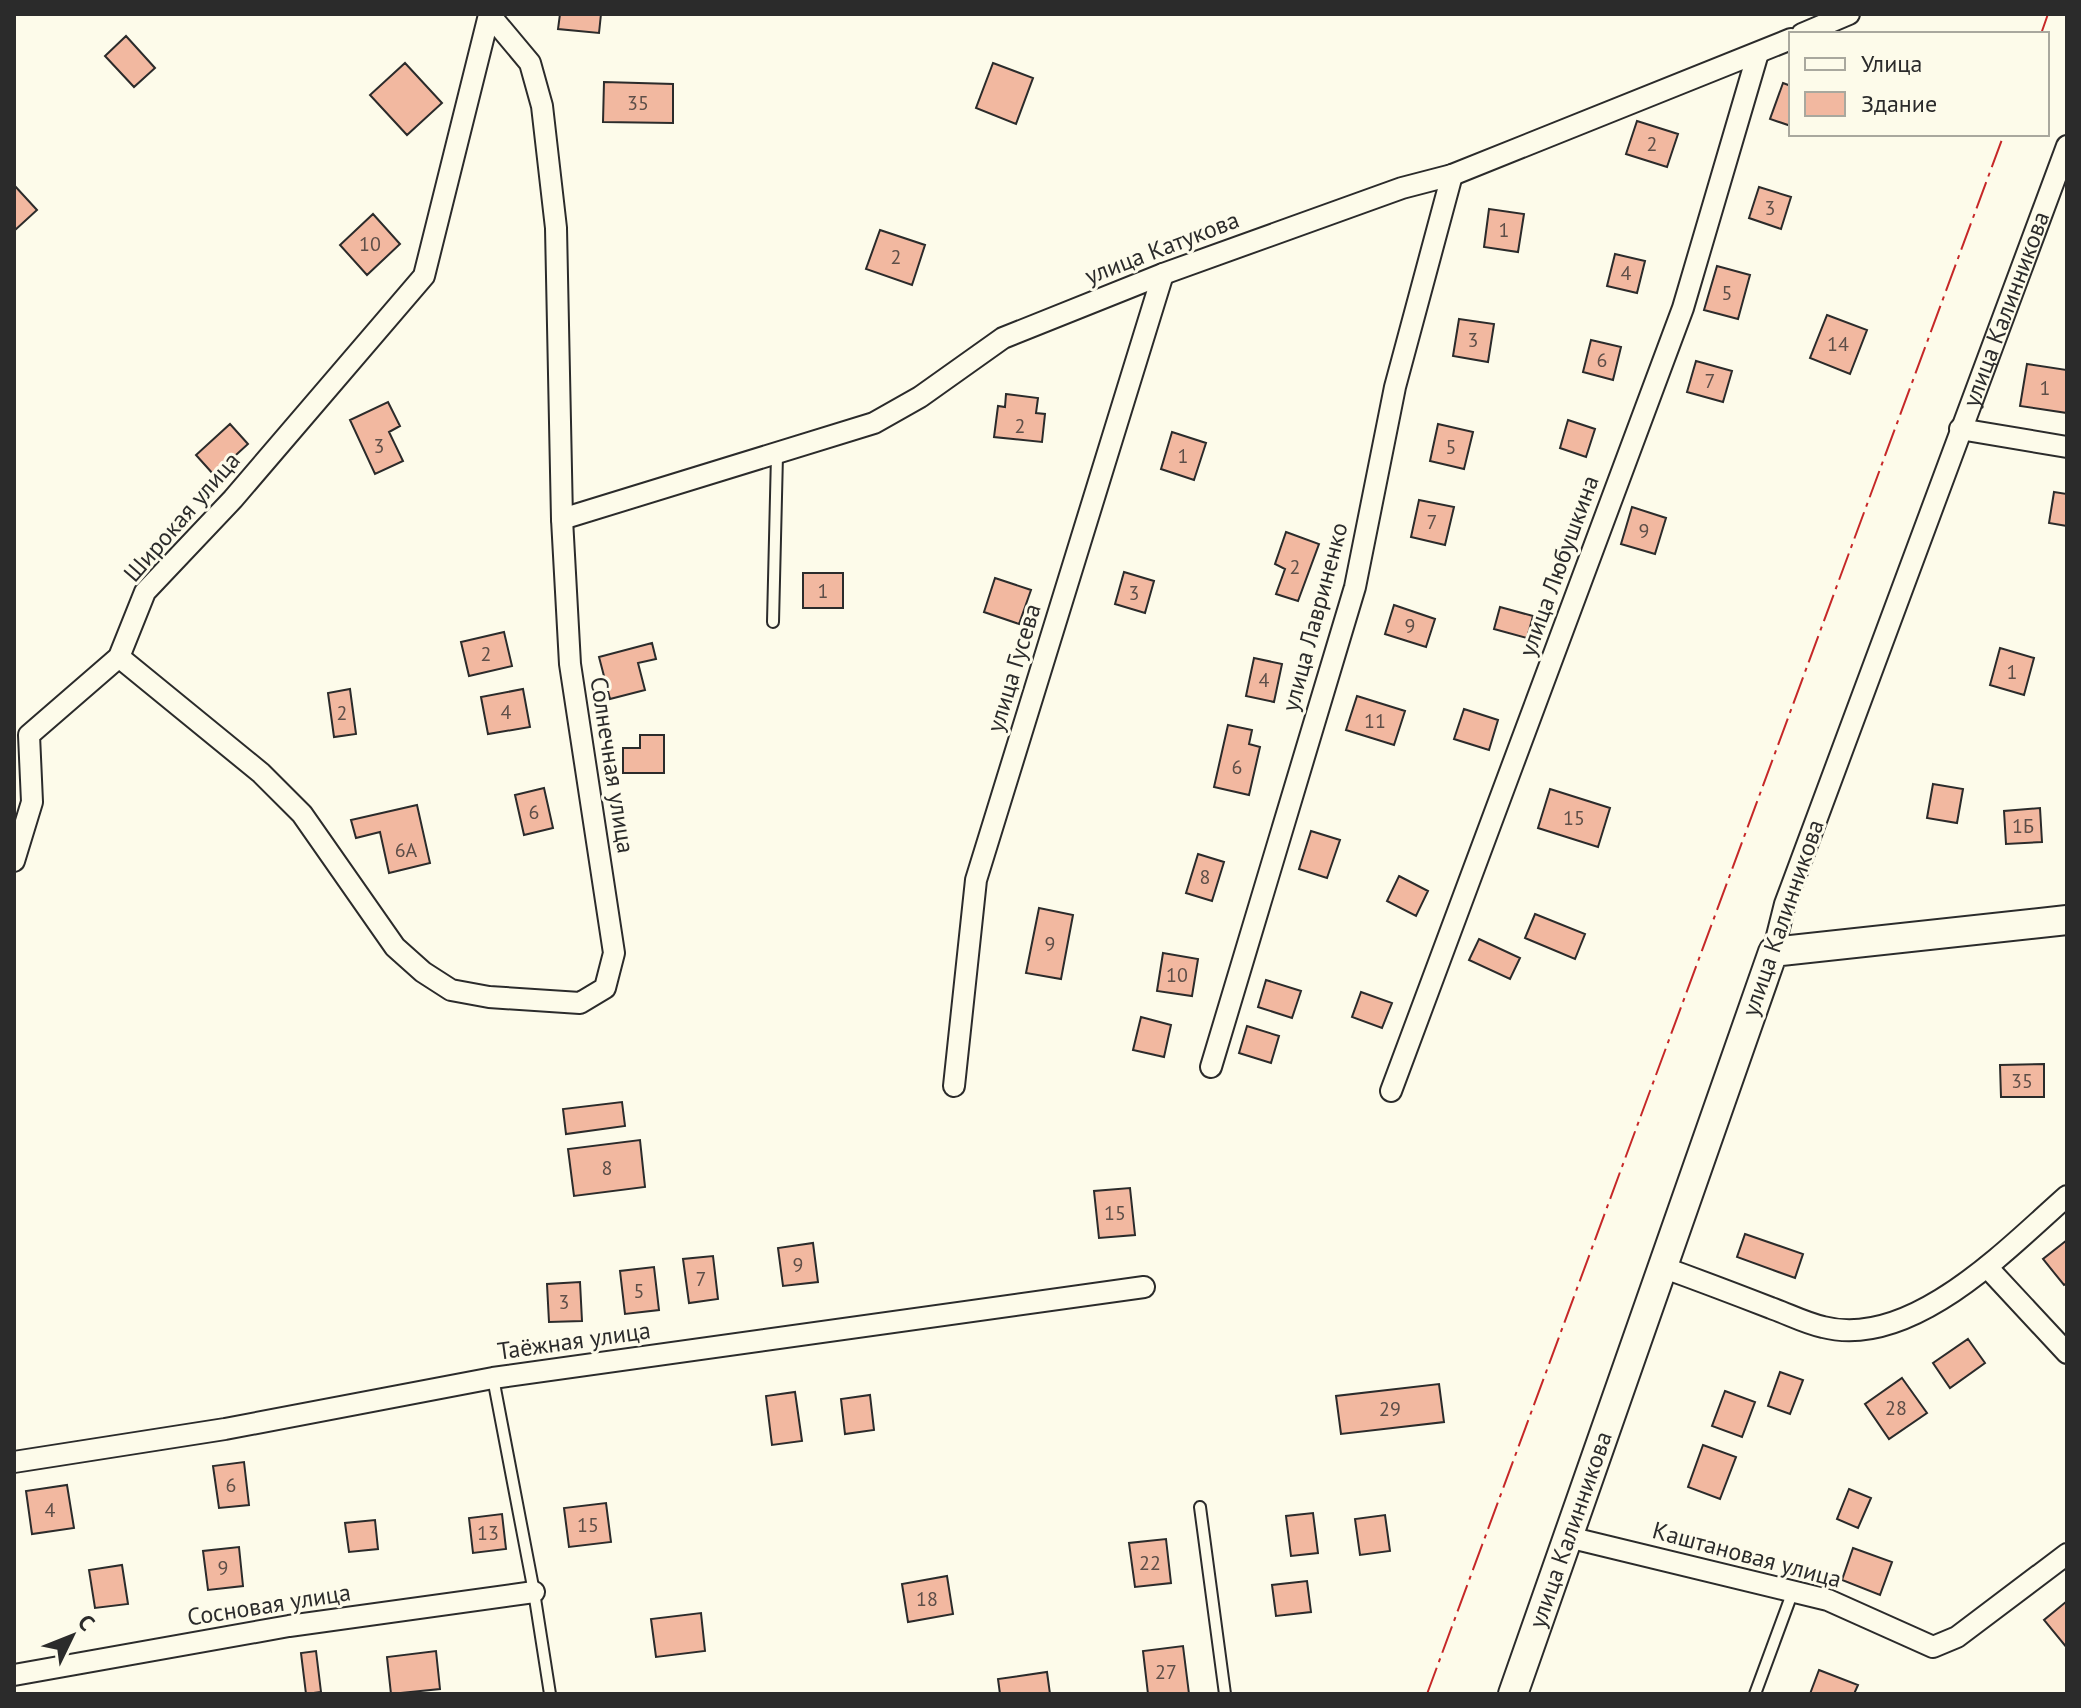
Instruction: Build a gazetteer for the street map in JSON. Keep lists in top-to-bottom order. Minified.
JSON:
{"streets":{"main road":["улица Калинникова"],"street":["улица Катукова","Широкая улица","улица Любушкина","улица Лавриненко","улица Гусева","Солнечная улица","Таёжная улица","Каштановая улица","Сосновая улица"]},"crossings":[["улица Катукова","улица Любушкина"],["улица Катукова","улица Лавриненко"],["улица Катукова","улица Гусева"],["улица Катукова","Солнечная улица"],["улица Калинникова","Каштановая улица"],["Широкая улица","Солнечная улица"]],"house_numbers":["35","2","3","1","10","2","4","5","3","14","6","7","1","2","3","5","1","7","9","2","1","3","9","2","1","4","4","2","11","6","6","15","1Б","6А","8","9","10","35","8","15","9","7","5","3","28","29","6","4","15","13","22","9","18","27"],"legend":["Улица","Здание"],"north":"top right"}
